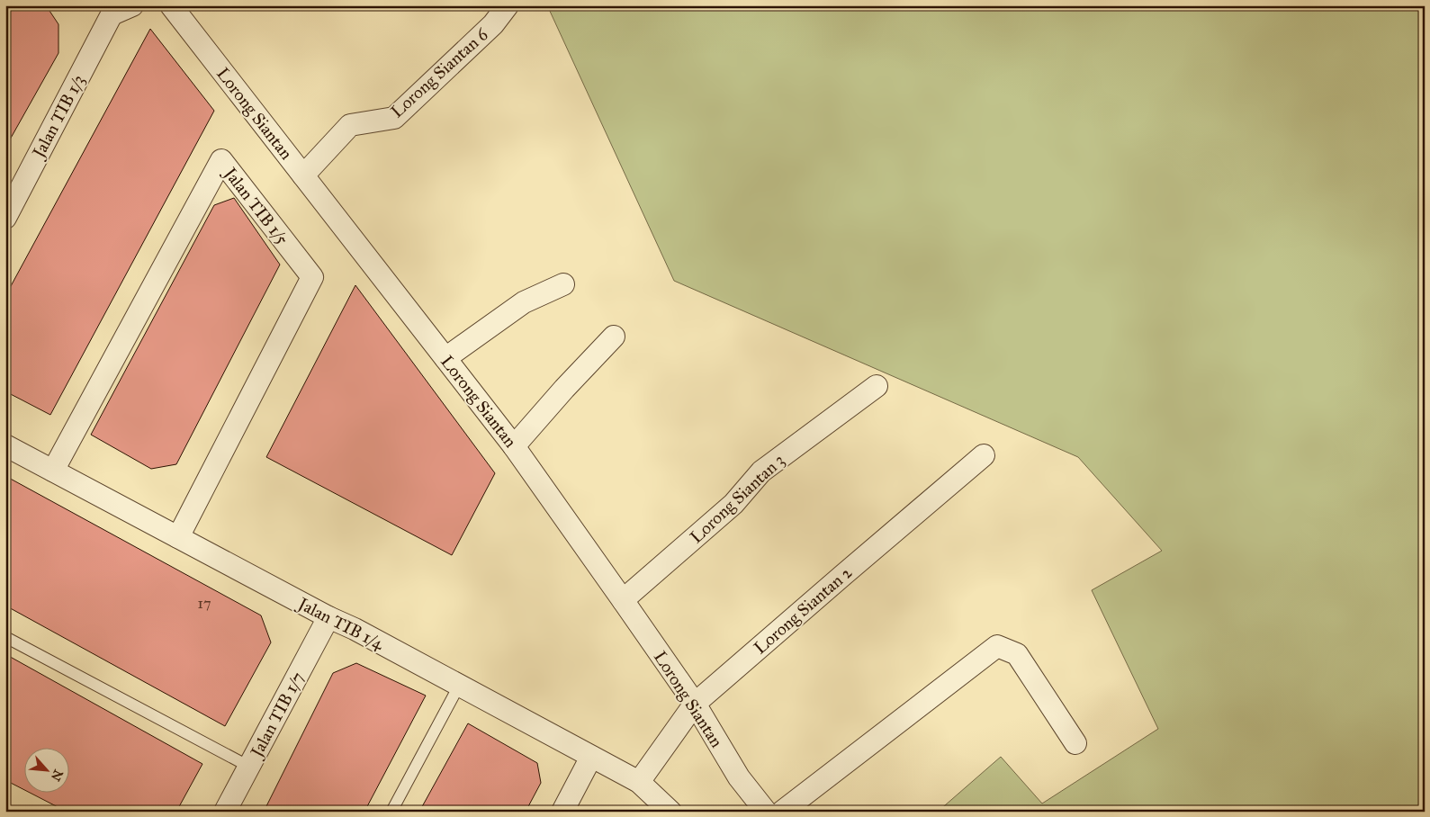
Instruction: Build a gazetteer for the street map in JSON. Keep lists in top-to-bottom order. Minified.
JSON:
{"streets":{"street":["Lorong Siantan 6","Lorong Siantan","Jalan TIB 1/3","Jalan TIB 1/5","Lorong Siantan 3","Lorong Siantan 2","Jalan TIB 1/4","Jalan TIB 1/7"]},"crossings":[["Lorong Siantan 6","Lorong Siantan"],["Lorong Siantan","Lorong Siantan 3"],["Lorong Siantan","Lorong Siantan 2"],["Jalan TIB 1/5","Jalan TIB 1/4"],["Lorong Siantan 2","Jalan TIB 1/4"],["Jalan TIB 1/4","Jalan TIB 1/7"]],"house_numbers":["17"],"north":"bottom right"}
